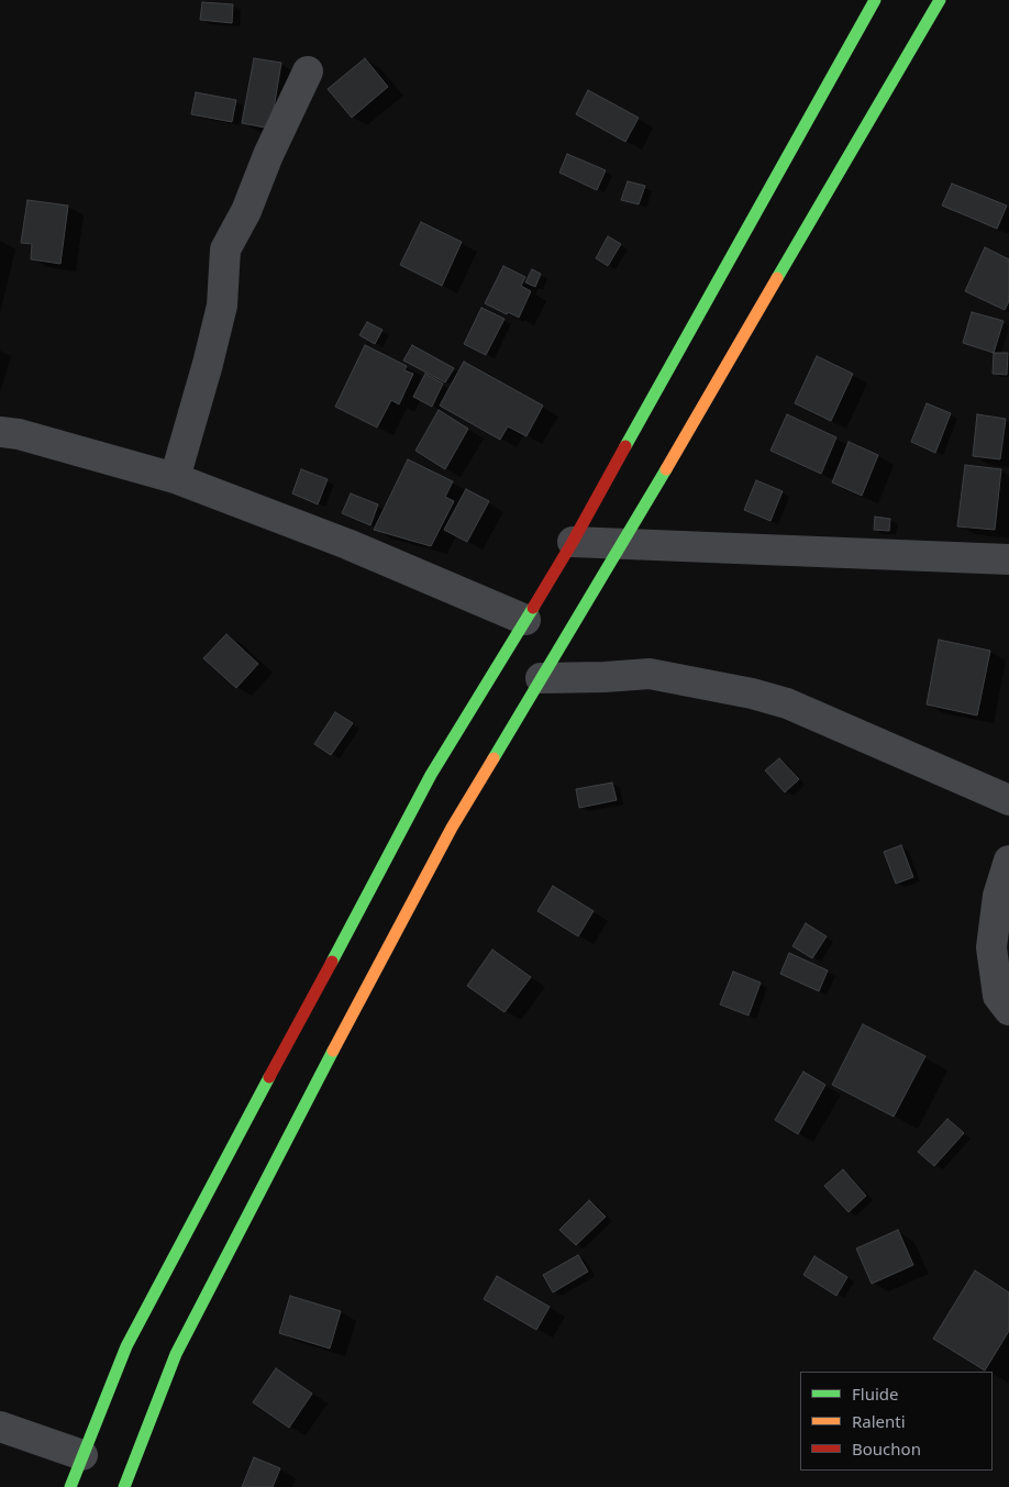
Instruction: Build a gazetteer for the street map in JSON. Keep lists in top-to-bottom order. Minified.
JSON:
{"legend":["Fluide","Ralenti","Bouchon"]}
